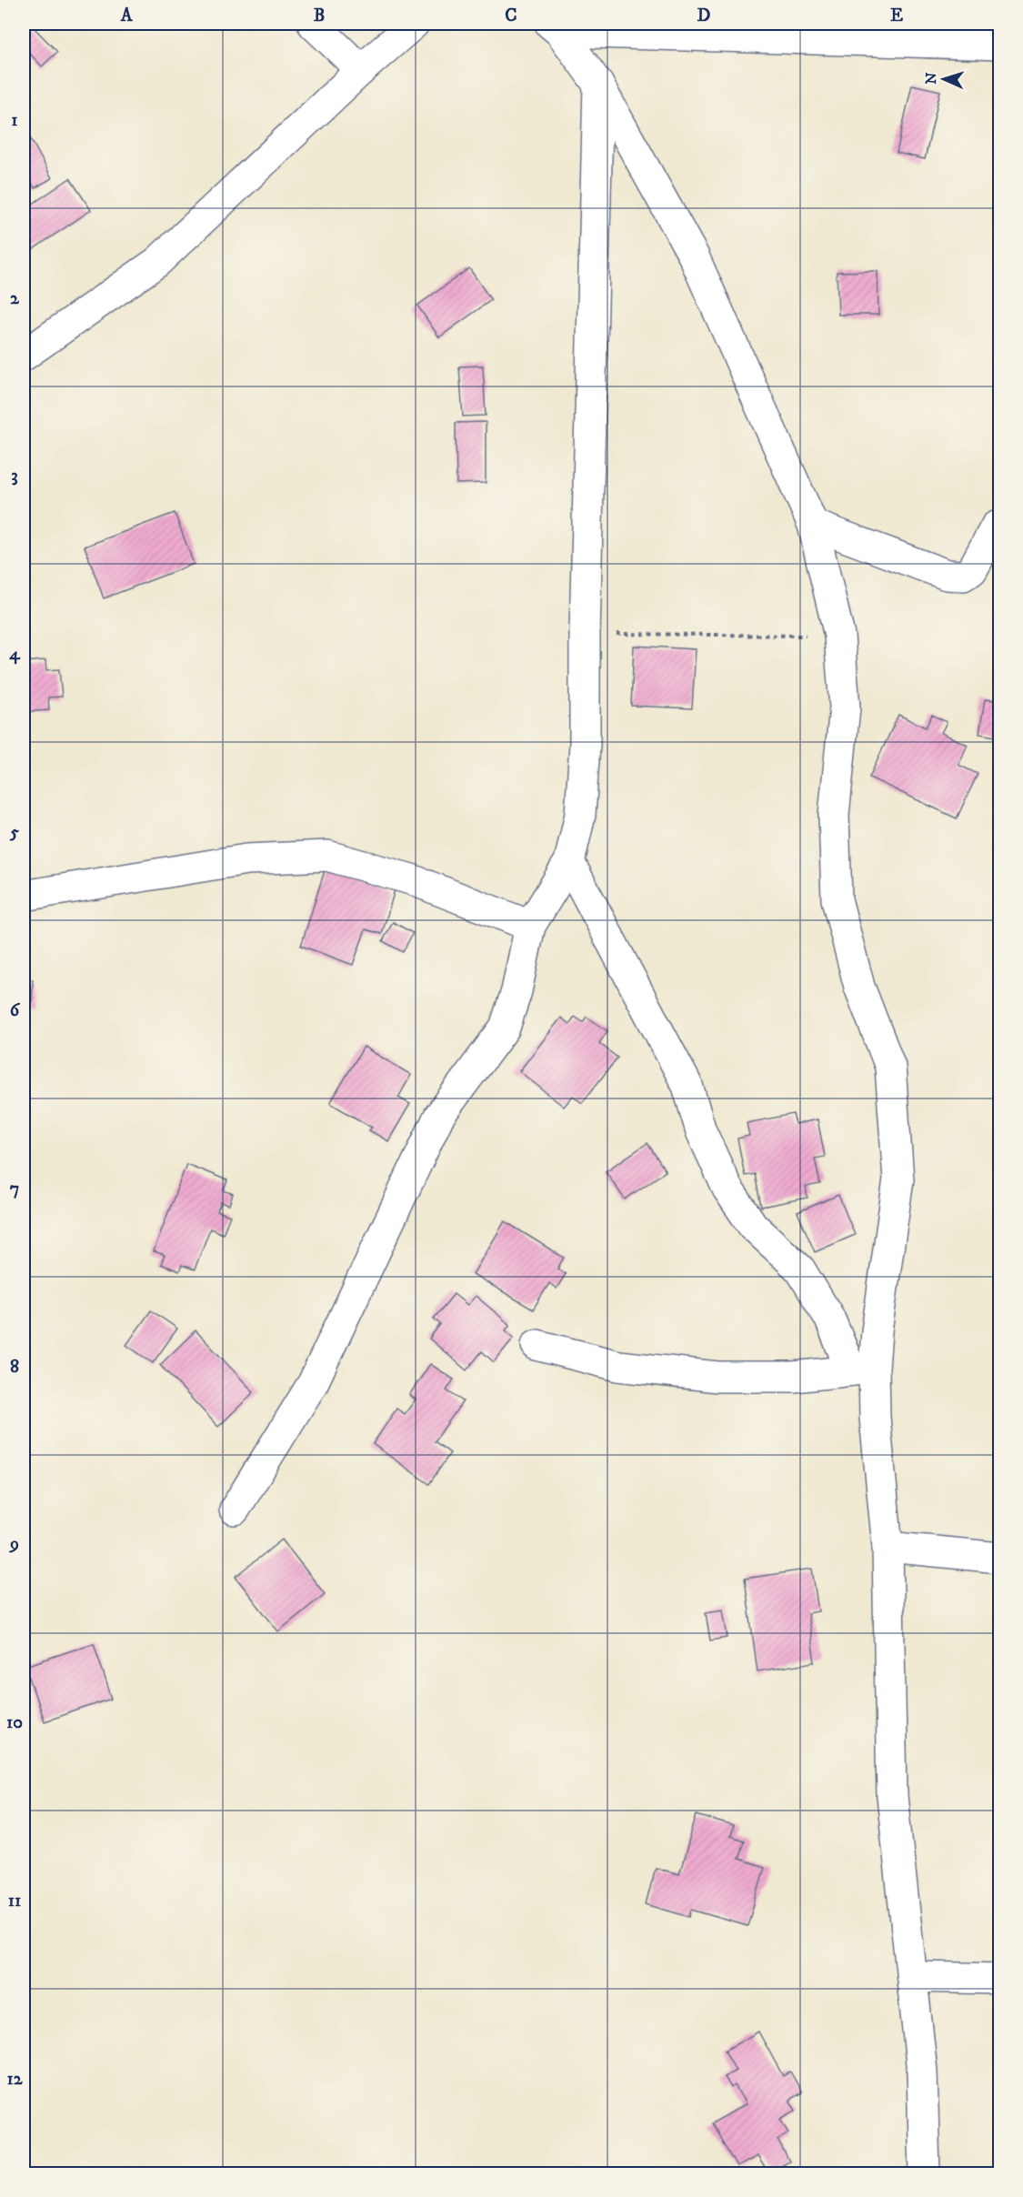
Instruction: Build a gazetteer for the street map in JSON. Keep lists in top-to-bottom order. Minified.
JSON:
{"north":"left","grid":{"columns":["A","B","C","D","E"],"rows":["1","2","3","4","5","6","7","8","9","10","11","12"]}}
